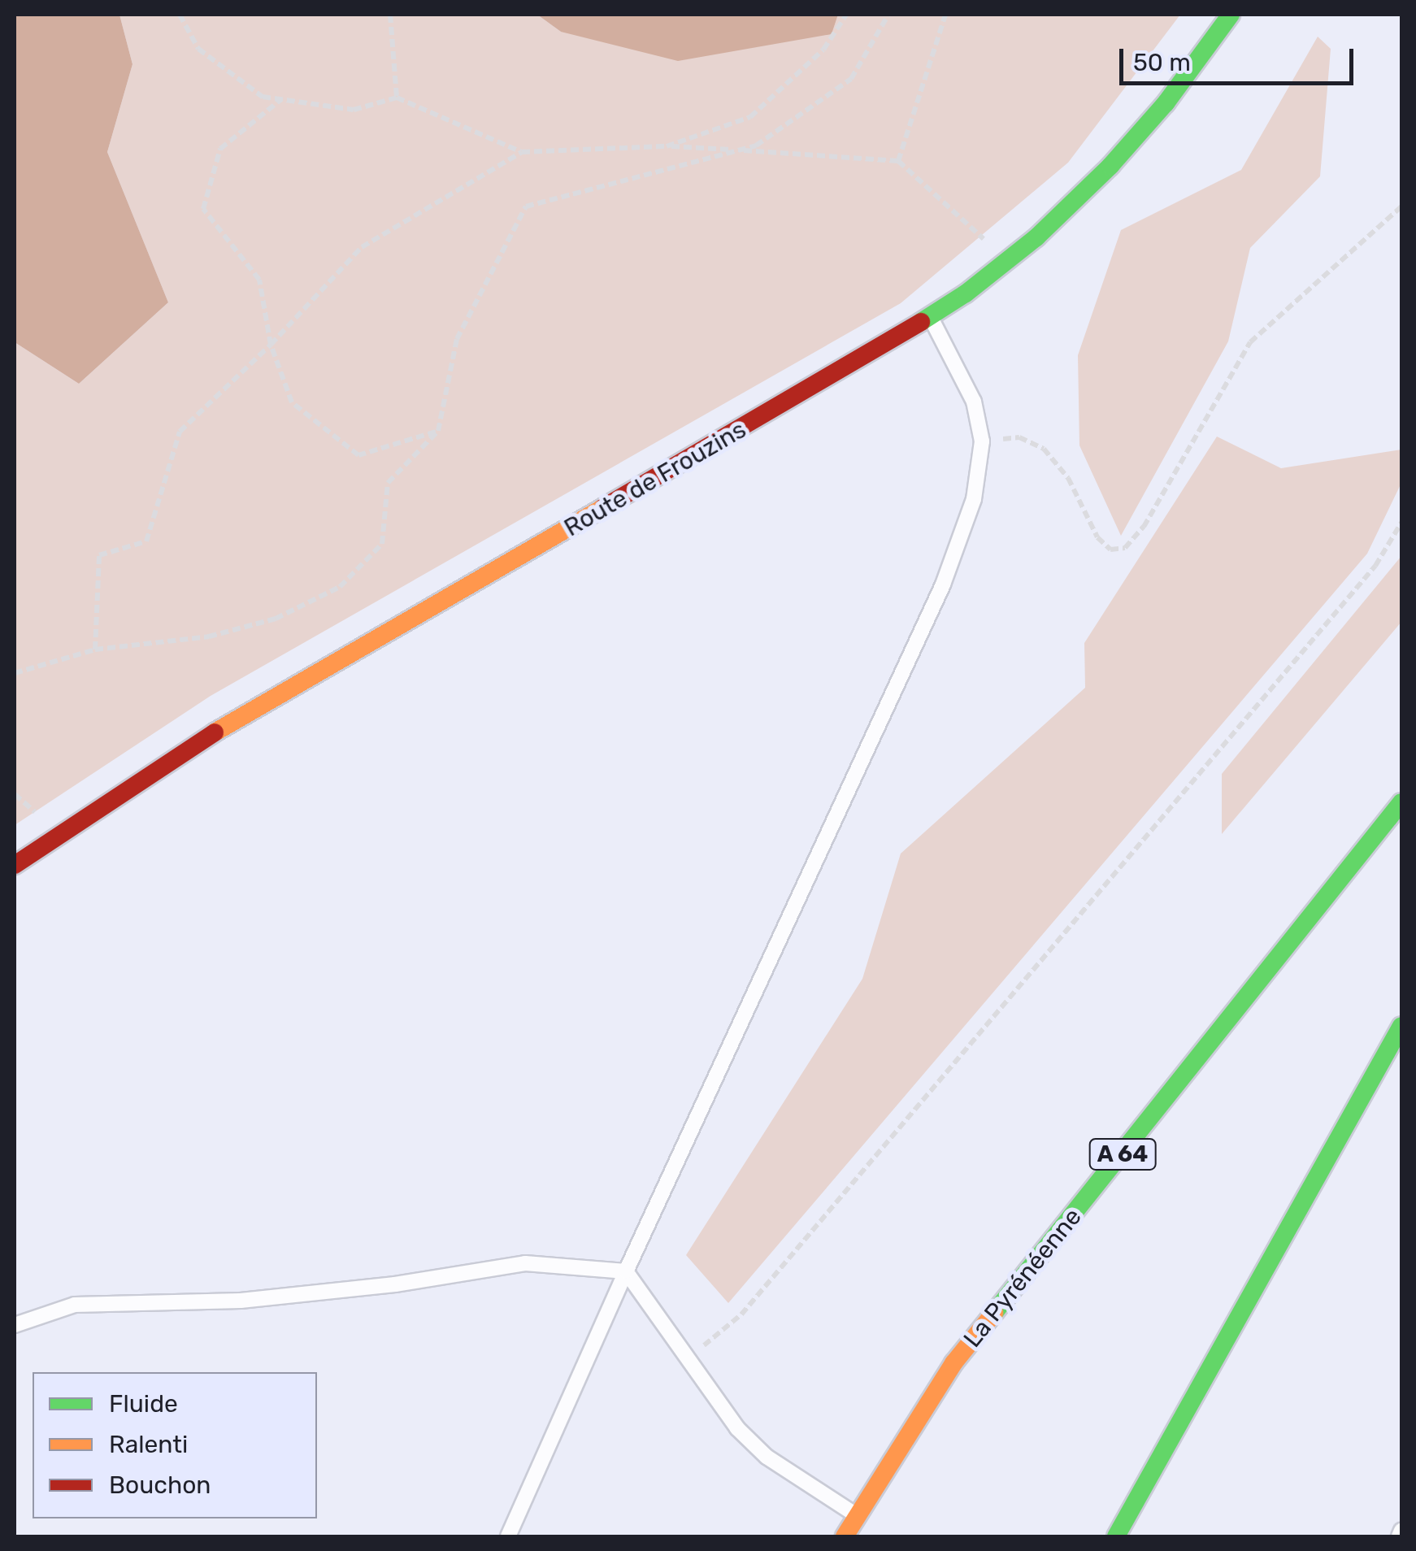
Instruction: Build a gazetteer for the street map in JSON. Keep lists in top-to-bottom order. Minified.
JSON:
{"streets":{"main road":["Route de Frouzins","A 64","La Pyrénéenne"]},"legend":["Fluide","Ralenti","Bouchon"],"scale_bar":"50 m"}
